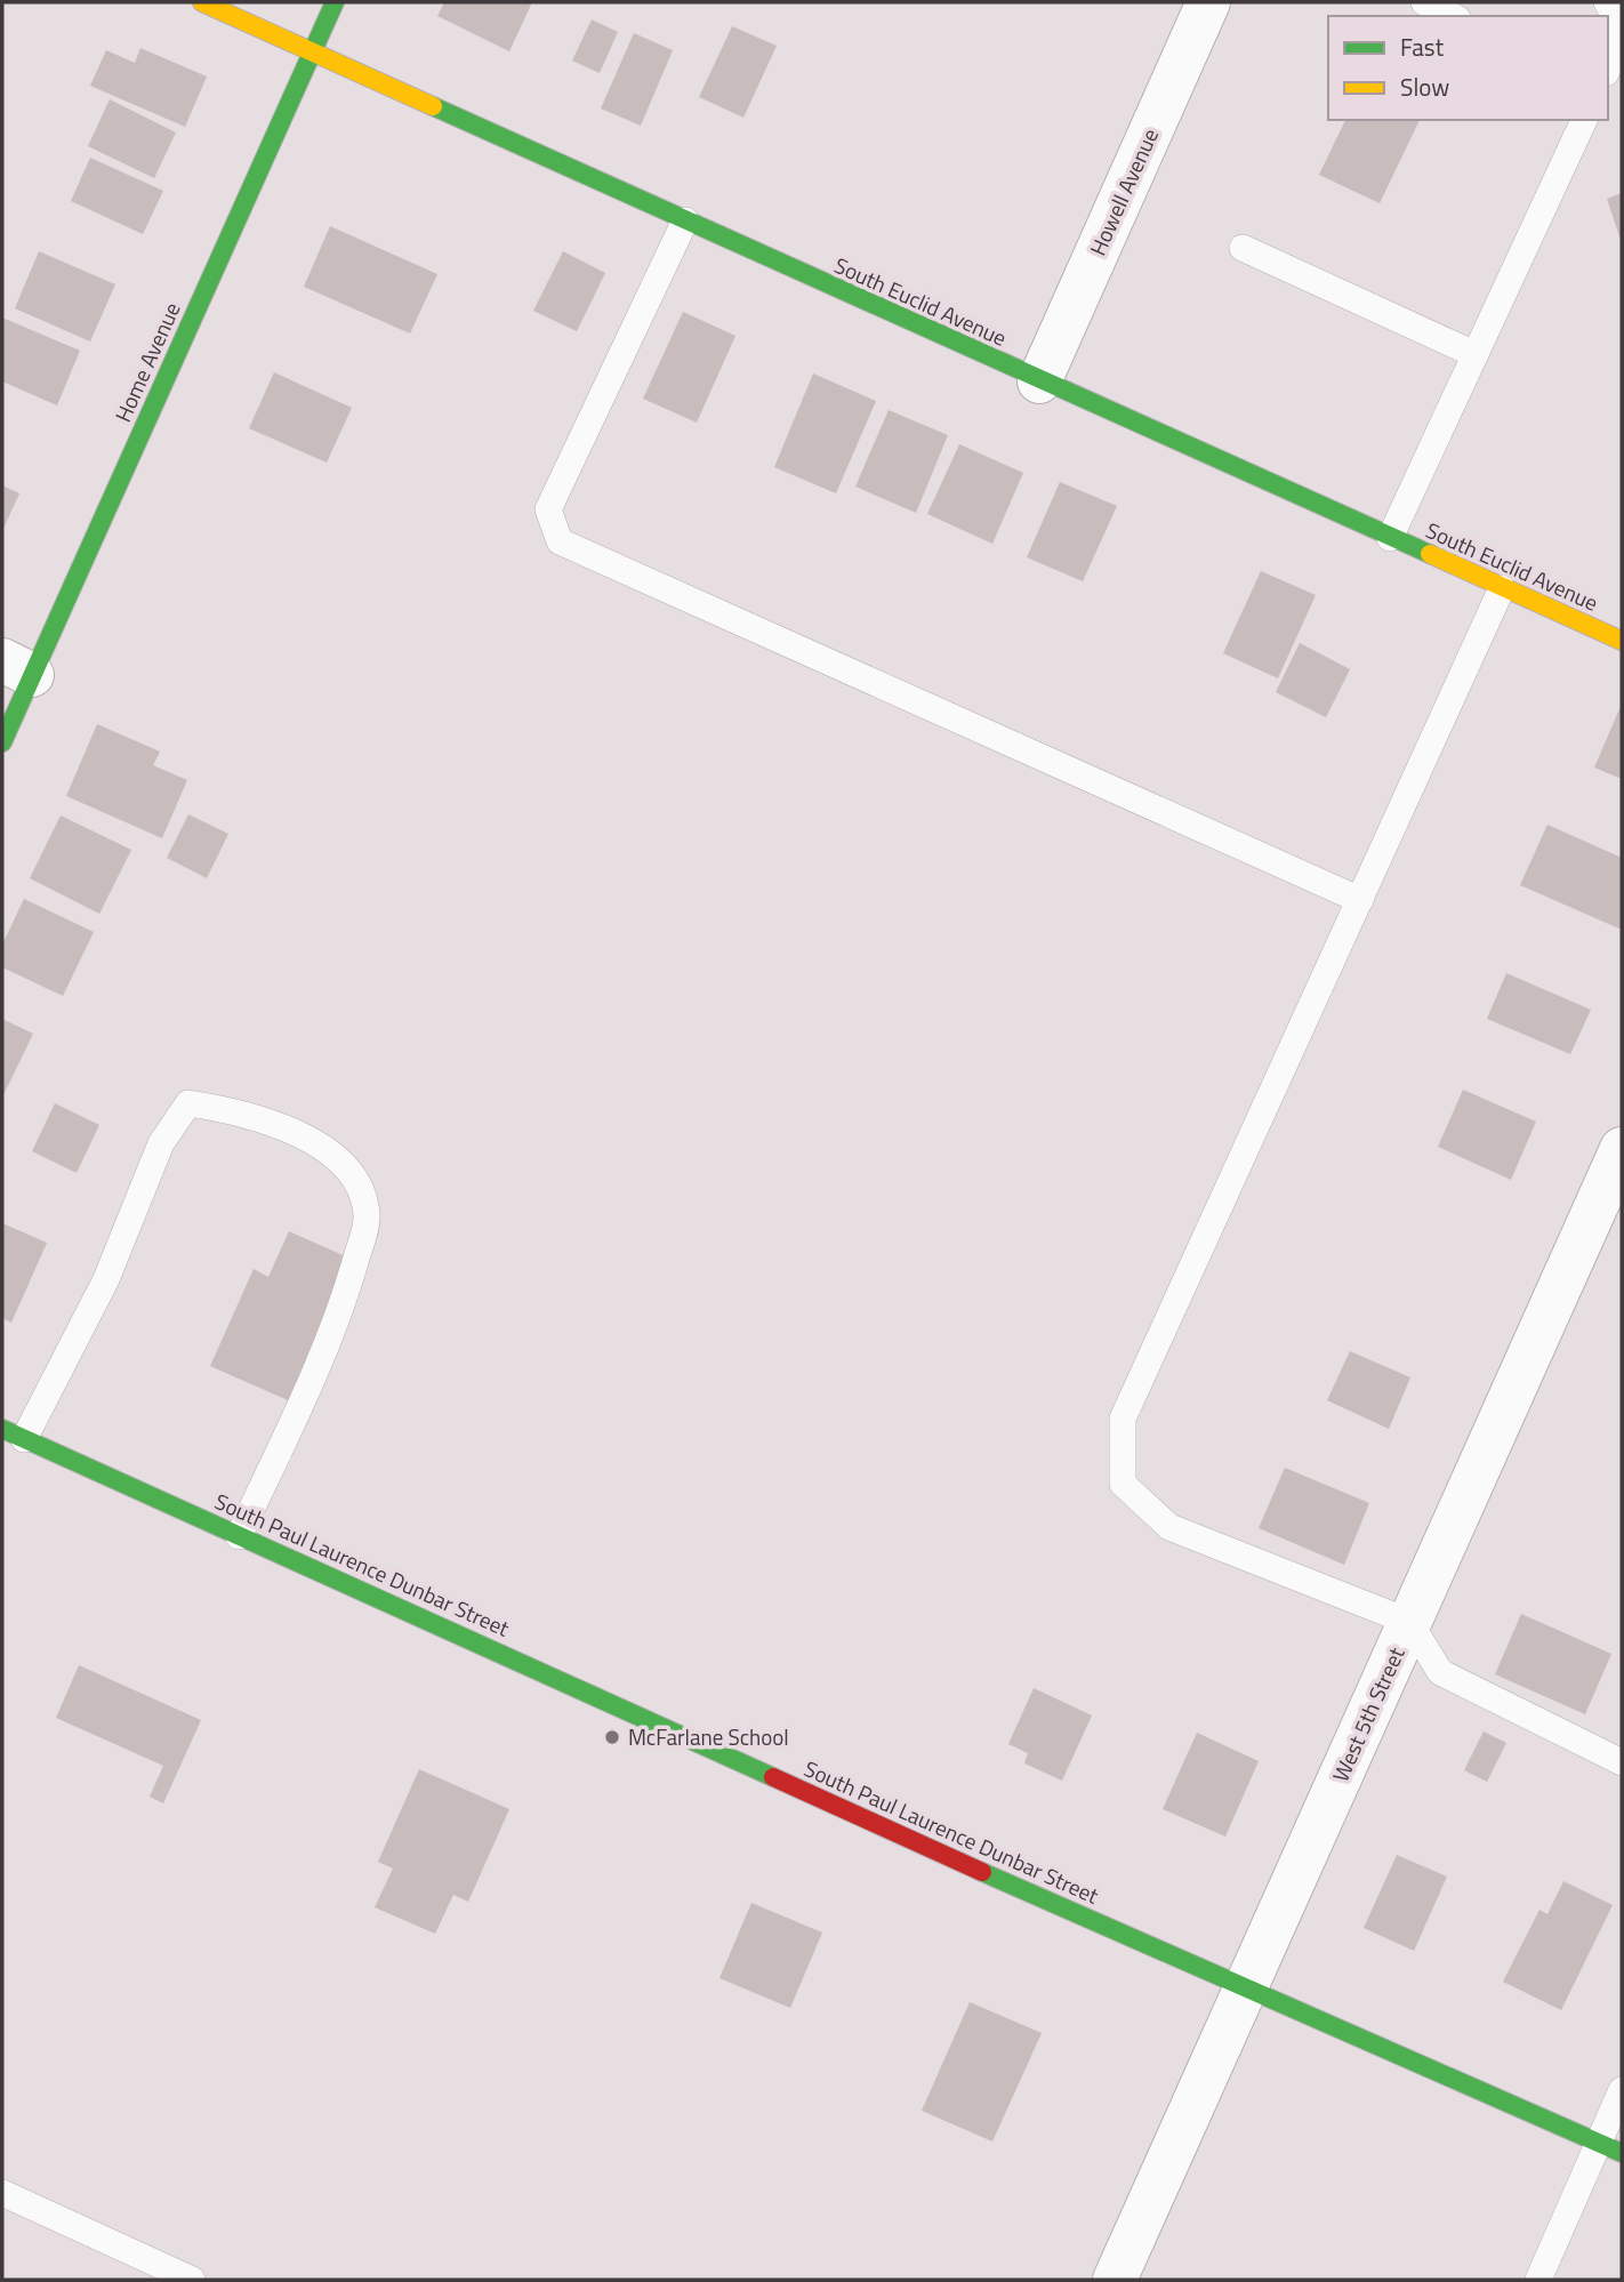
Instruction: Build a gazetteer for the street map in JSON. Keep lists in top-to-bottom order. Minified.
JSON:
{"streets":{"street":["Howell Avenue","South Euclid Avenue","Home Avenue","South Paul Laurence Dunbar Street","West 5th Street"]},"crossings":[["Howell Avenue","South Euclid Avenue"],["South Euclid Avenue","Home Avenue"],["South Paul Laurence Dunbar Street","West 5th Street"]],"places":["McFarlane School"],"legend":["Fast","Slow"]}
